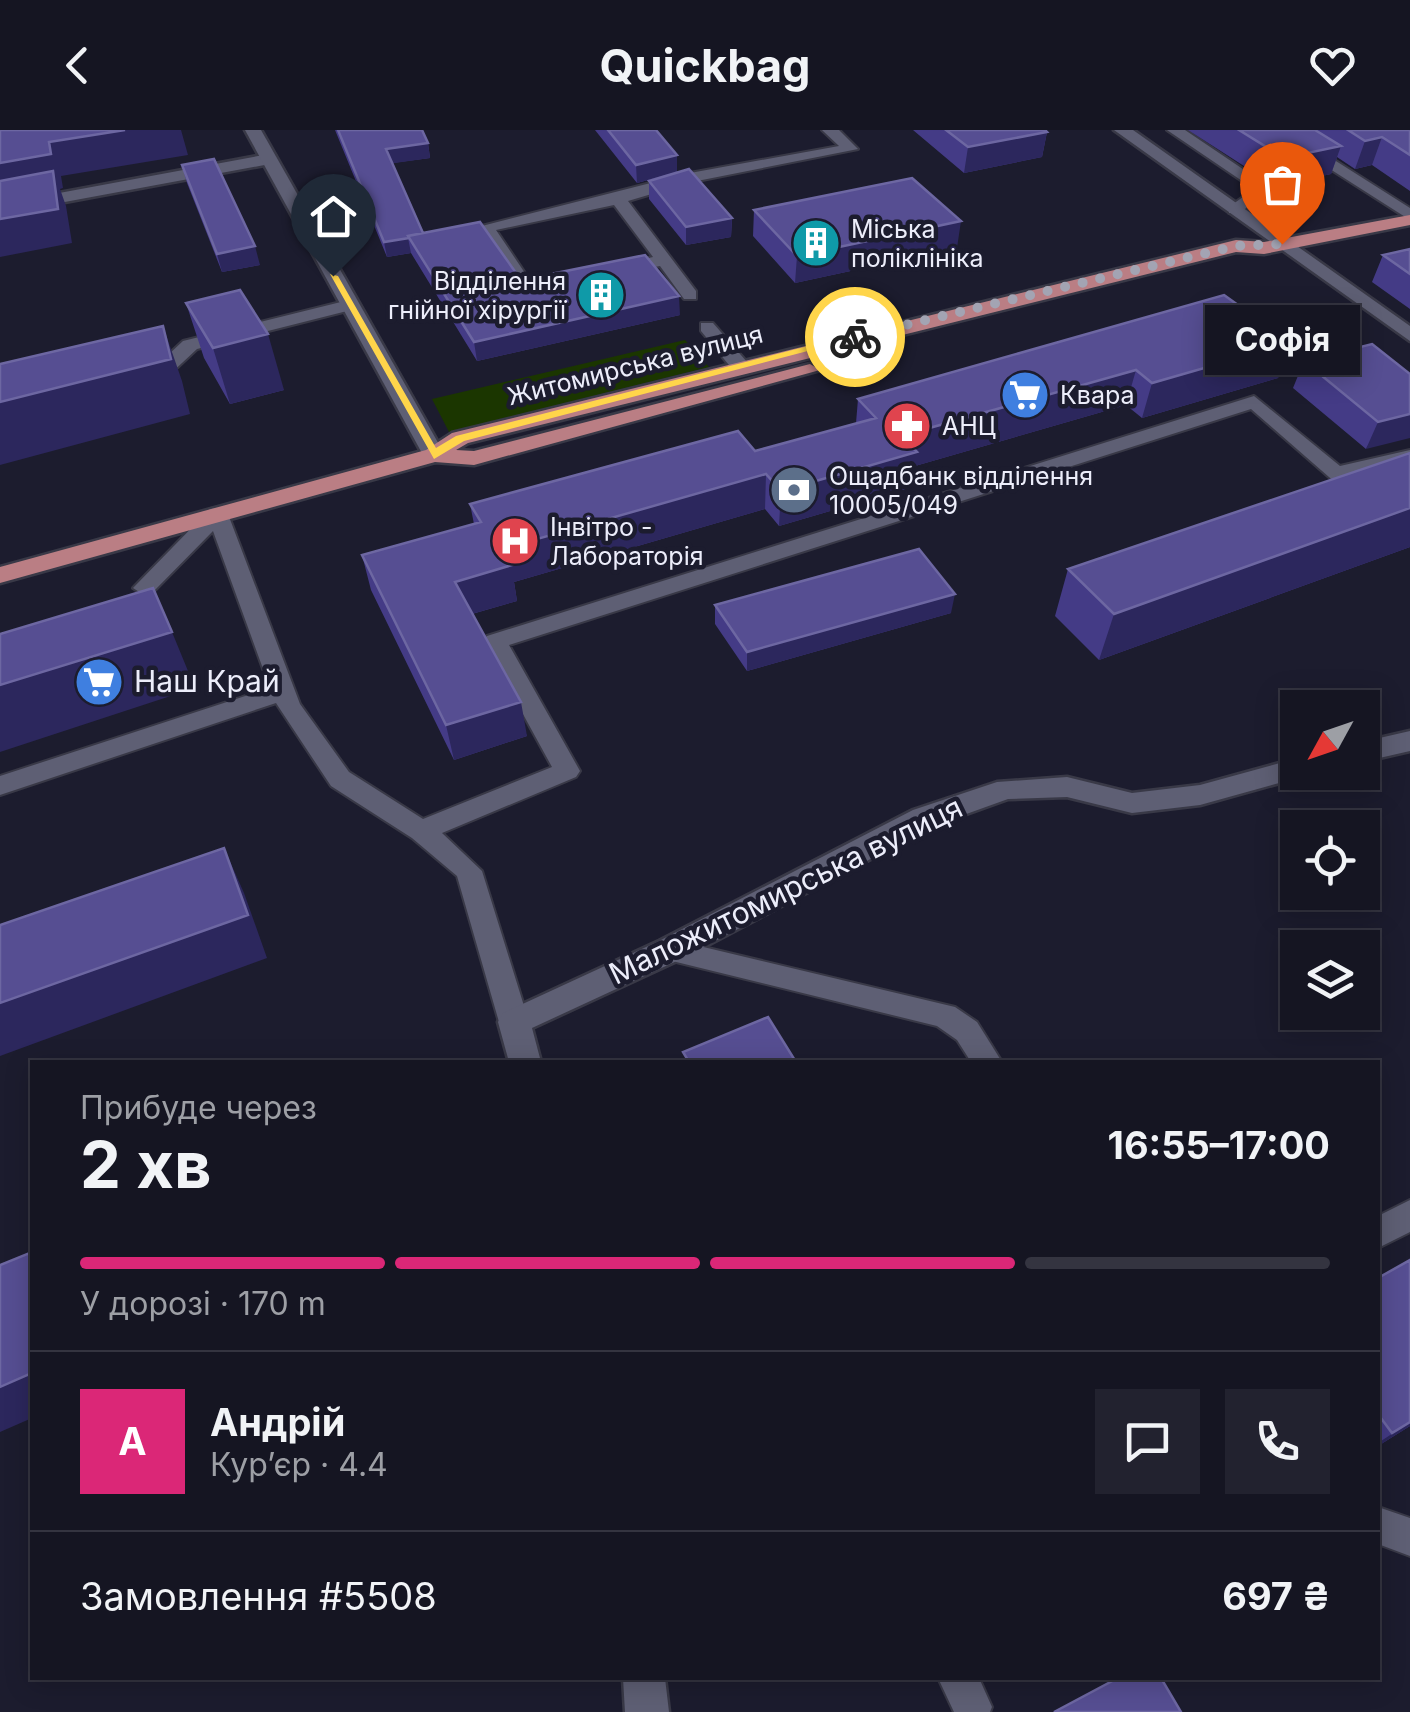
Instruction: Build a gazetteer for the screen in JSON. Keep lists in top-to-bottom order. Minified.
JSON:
{"streets":{"main road":["Житомирська вулиця"],"street":["Маложитомирська вулиця"]},"places":{"building":["Міська поліклініка","Відділення гнійної хірургії"],"other":["Софія"],"supermarket":["Квара","Наш Край"],"pharmacy":["АНЦ"],"bank":["Ощадбанк відділення 10005/049"],"hospital":["Інвітро - Лабораторія"]},"north":"bottom left","page":{"header":"Quickbag","bubble":"Софія","heading":["2 хв","Прибуде через","16:55–17:00"],"panel":["Андрій","Кур’єр · 4.4","Замовлення #5508","697 ₴"],"bar":"У дорозі · 170 m","round":"А"}}
